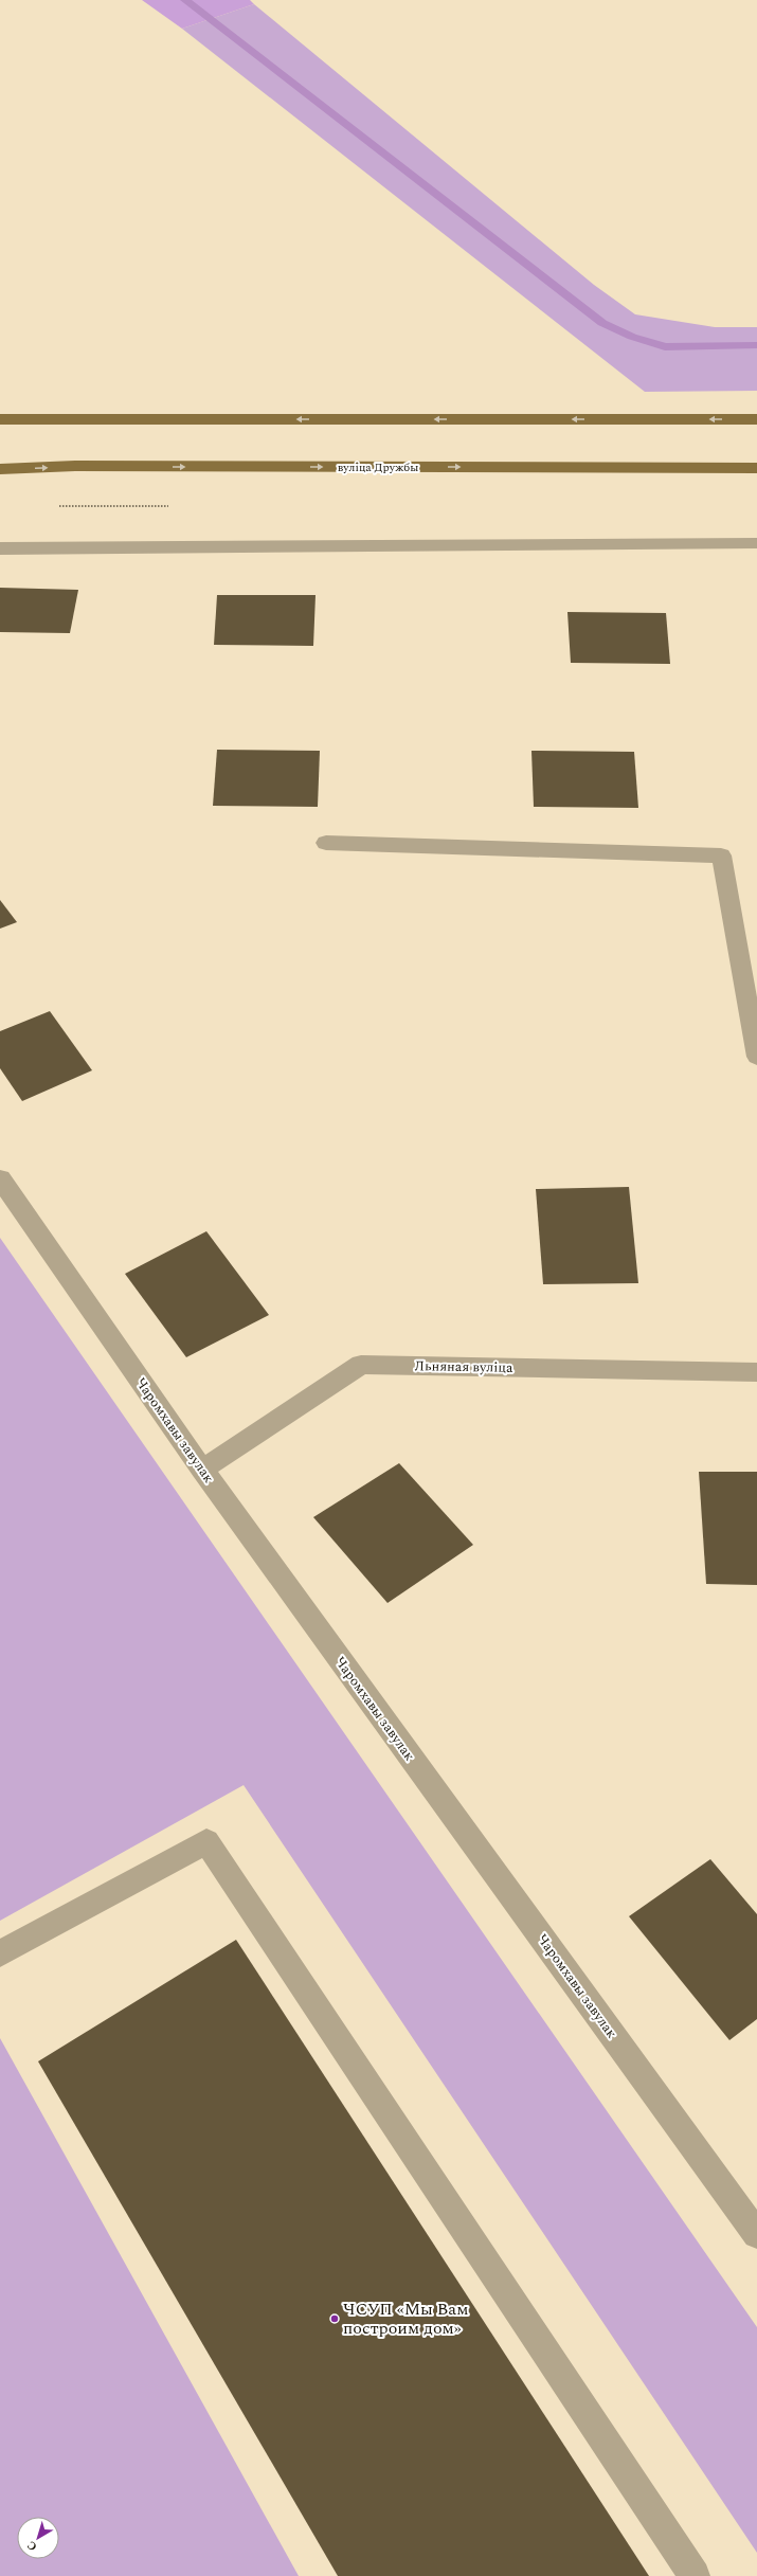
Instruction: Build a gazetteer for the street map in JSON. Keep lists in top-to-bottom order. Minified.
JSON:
{"streets":{"main road":["вуліца Дружбы"],"street":["Льняная вуліца","Чаромхавы завулак"]},"crossings":[["Льняная вуліца","Чаромхавы завулак"]],"places":["ЧСУП «Мы Вам построим дом»"],"north":"bottom left"}
